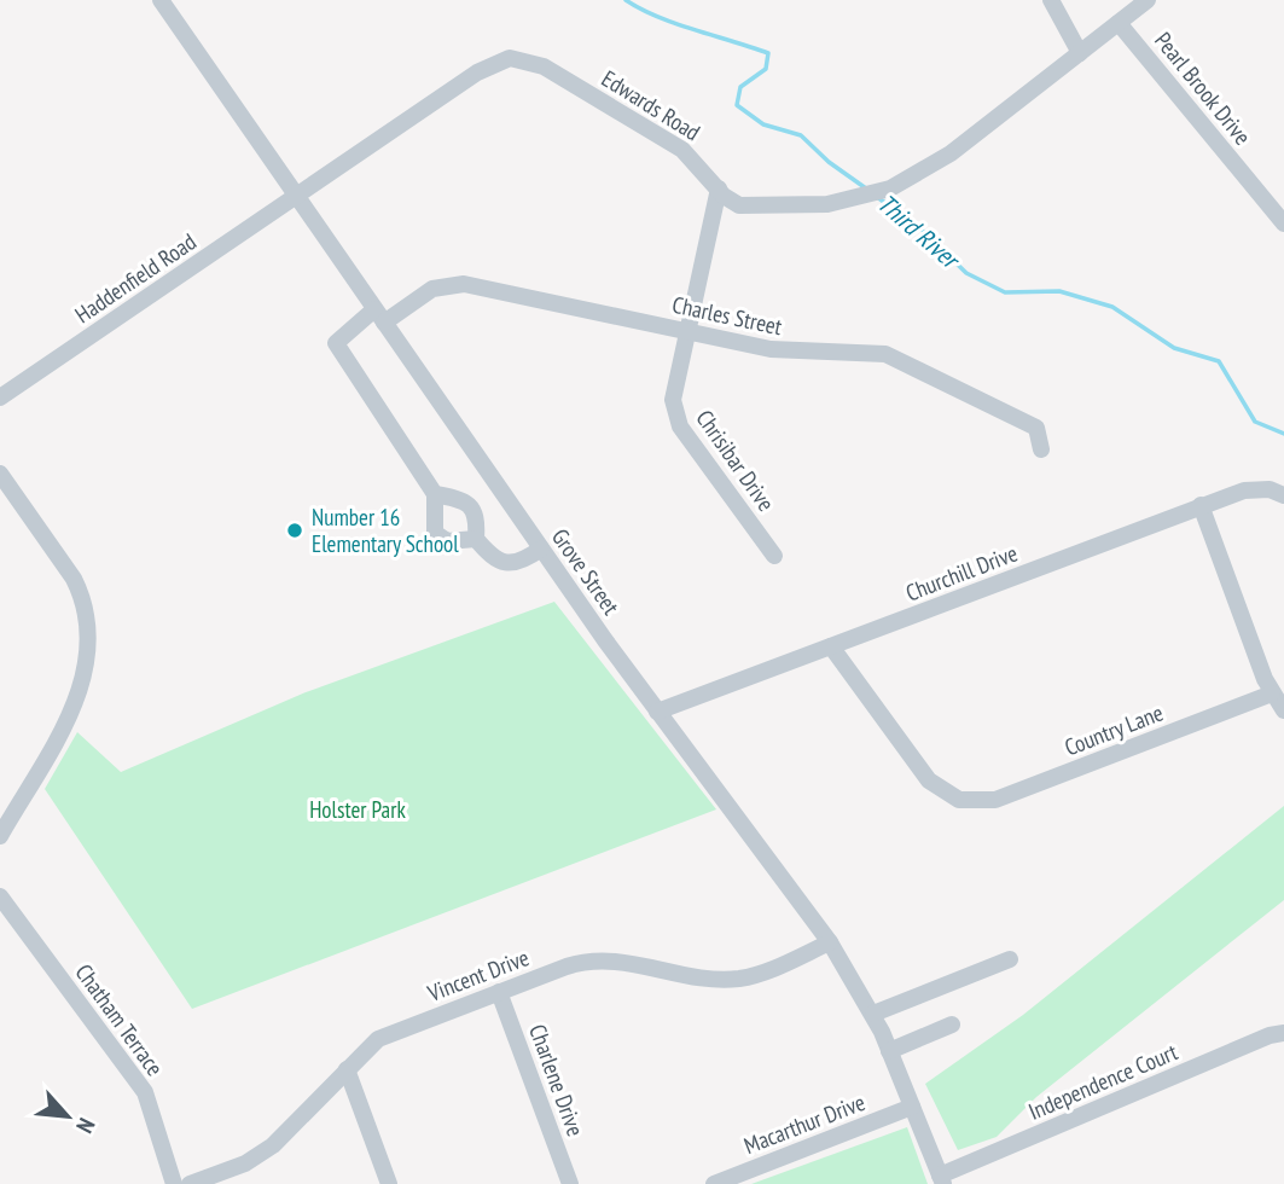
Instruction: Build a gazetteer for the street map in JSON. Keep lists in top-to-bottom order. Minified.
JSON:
{"streets":{"street":["Pearl Brook Drive","Edwards Road","Haddenfield Road","Charles Street","Chrisibar Drive","Grove Street","Churchill Drive","Country Lane","Vincent Drive","Chatham Terrace","Charlene Drive","Independence Court","Macarthur Drive"]},"crossings":[["Pearl Brook Drive","Edwards Road"],["Edwards Road","Haddenfield Road"],["Edwards Road","Chrisibar Drive"],["Edwards Road","Grove Street"],["Haddenfield Road","Grove Street"],["Charles Street","Chrisibar Drive"],["Charles Street","Grove Street"],["Grove Street","Churchill Drive"],["Grove Street","Vincent Drive"],["Grove Street","Independence Court"],["Grove Street","Macarthur Drive"],["Churchill Drive","Country Lane"],["Vincent Drive","Charlene Drive"]],"water":["Third River"],"parks":["Holster Park"],"places":["Number 16 Elementary School"],"north":"bottom right"}
